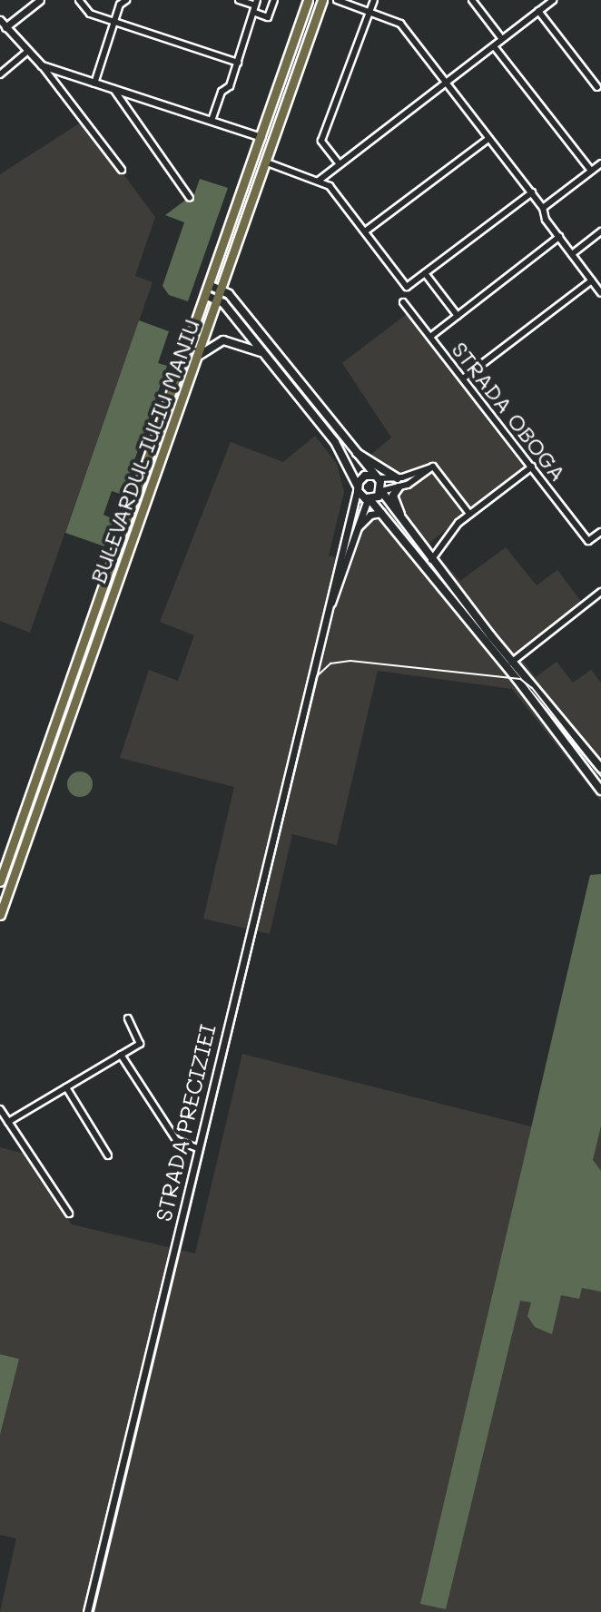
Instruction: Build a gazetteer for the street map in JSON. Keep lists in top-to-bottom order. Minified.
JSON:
{"streets":{"main road":["BULEVARDUL IULIU MANIU"],"street":["STRADA OBOGA","STRADA PRECIZIEI"]}}
